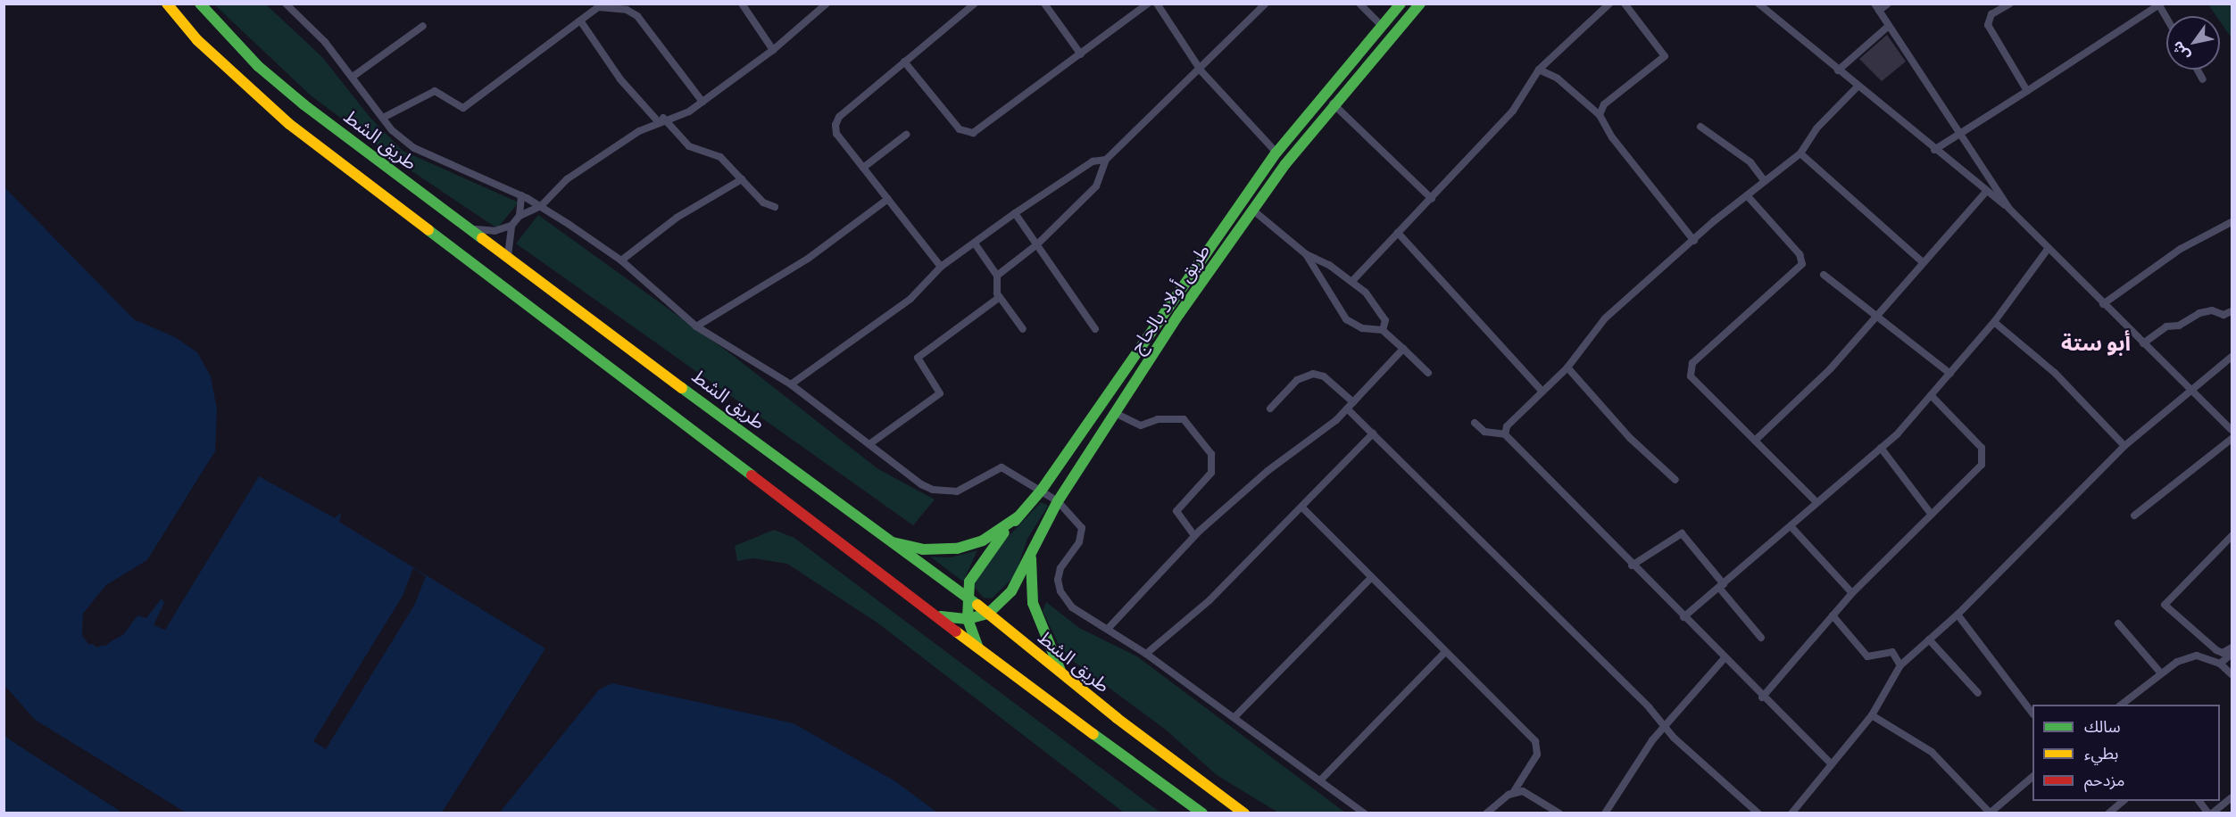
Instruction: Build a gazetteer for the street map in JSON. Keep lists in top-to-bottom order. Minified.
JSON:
{"streets":{"main road":["طريق الشط","طريق أولاد بالحاج"]},"crossings":[["طريق الشط","طريق أولاد بالحاج"]],"districts":["أبو ستة"],"legend":["سالك","بطيء","مزدحم"],"north":"bottom left"}
